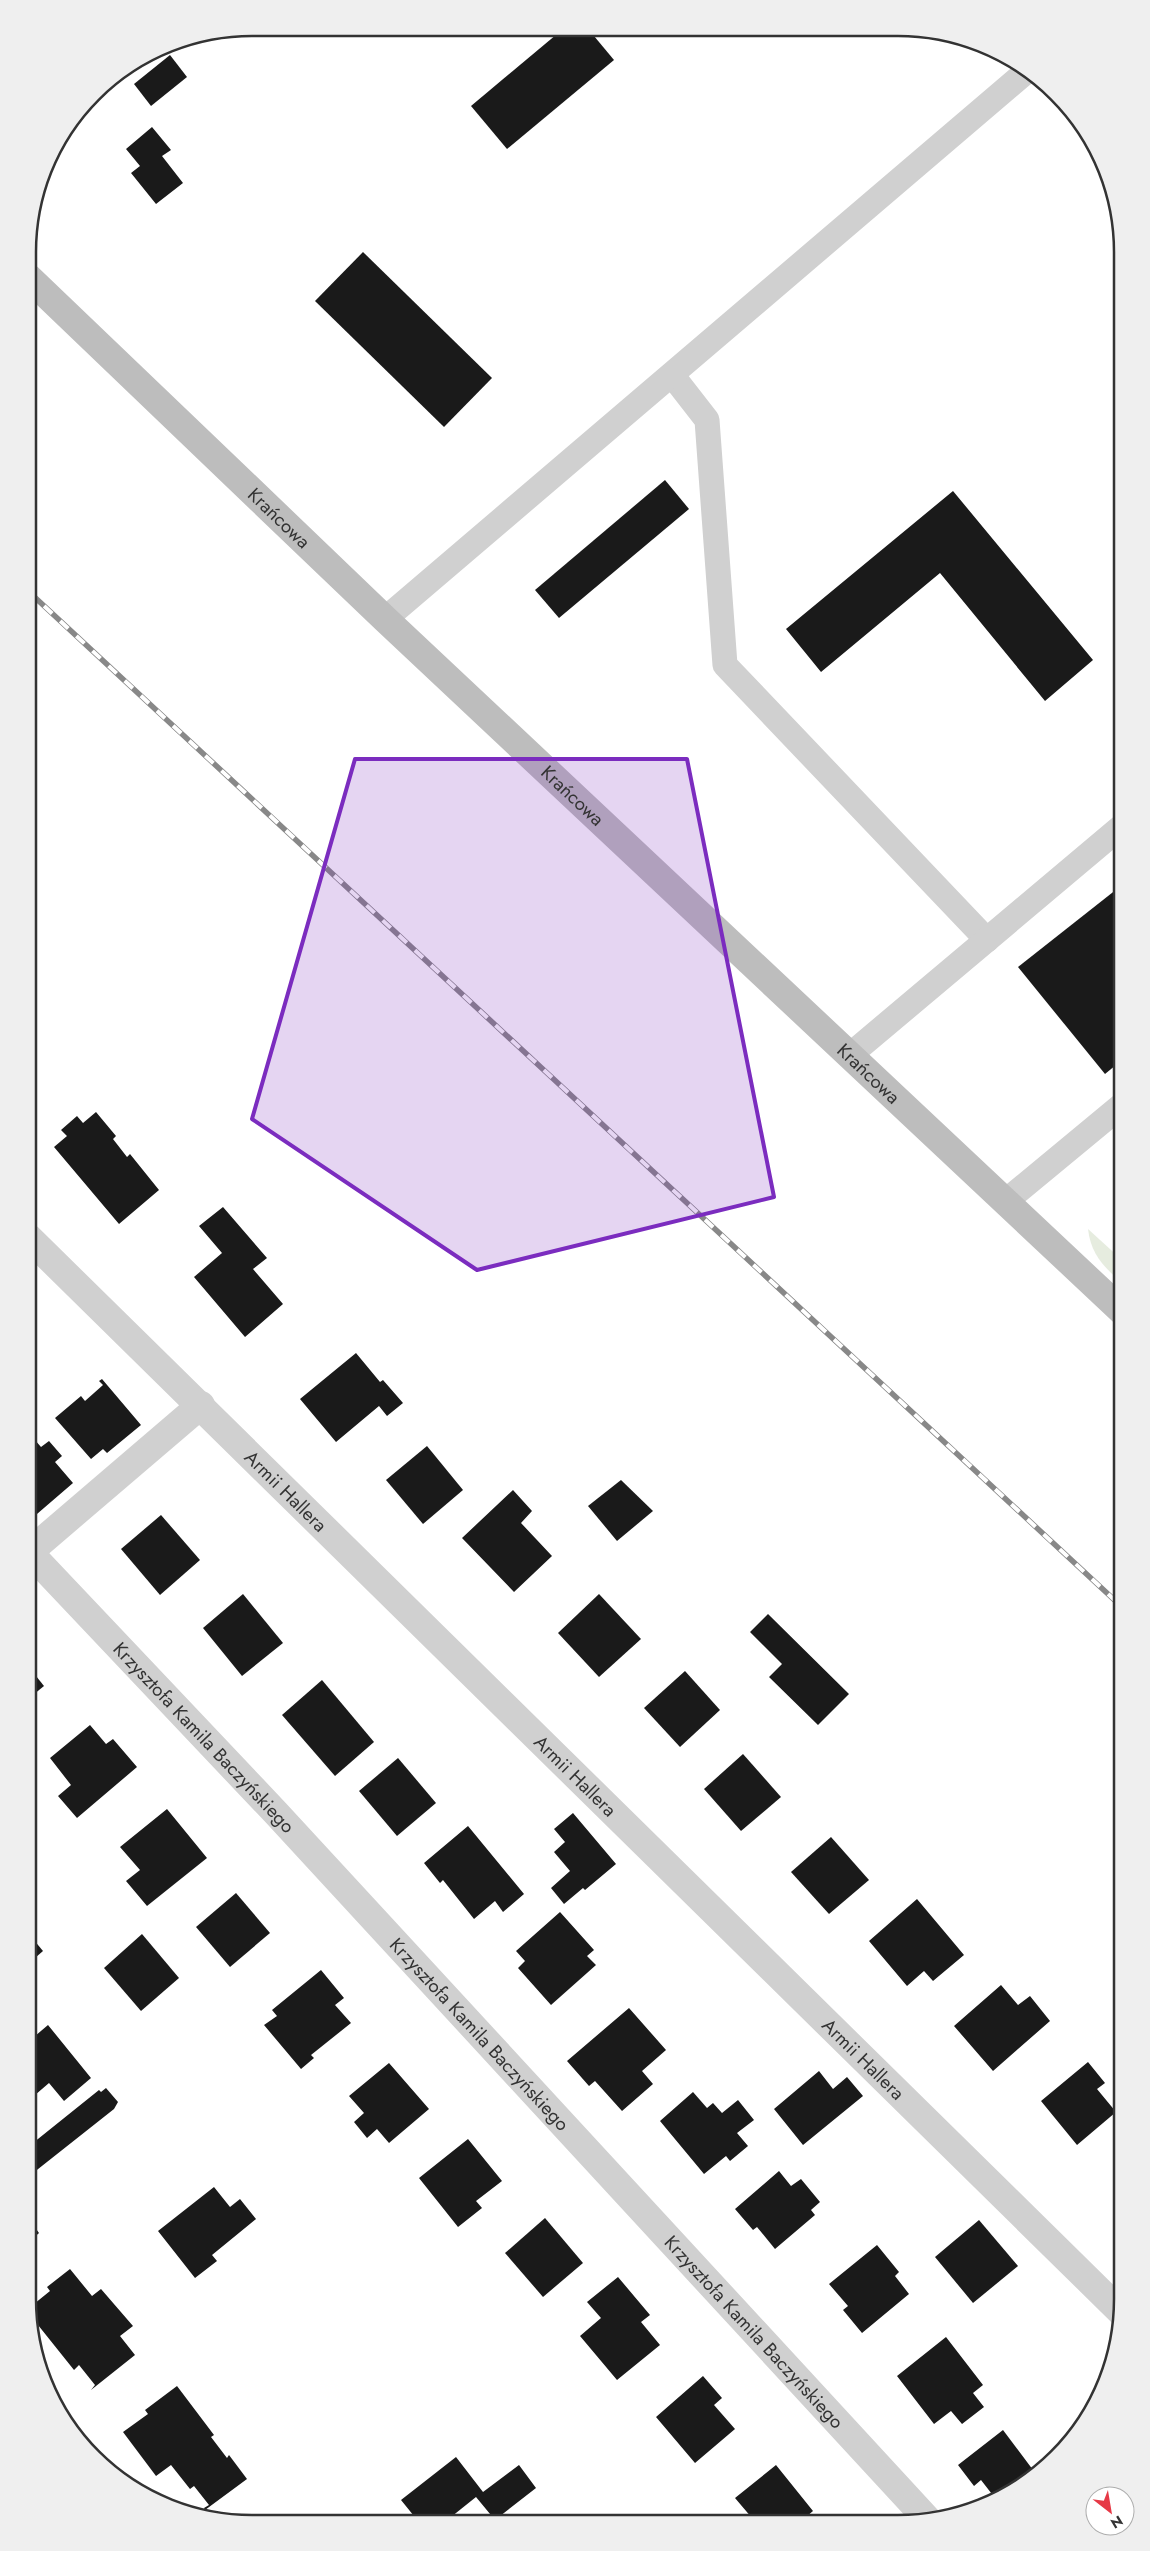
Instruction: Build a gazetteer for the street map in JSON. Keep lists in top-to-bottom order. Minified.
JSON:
{"streets":{"street":["Krańcowa","Armii Hallera","Krzysztofa Kamila Baczyńskiego"]},"north":"bottom right"}
